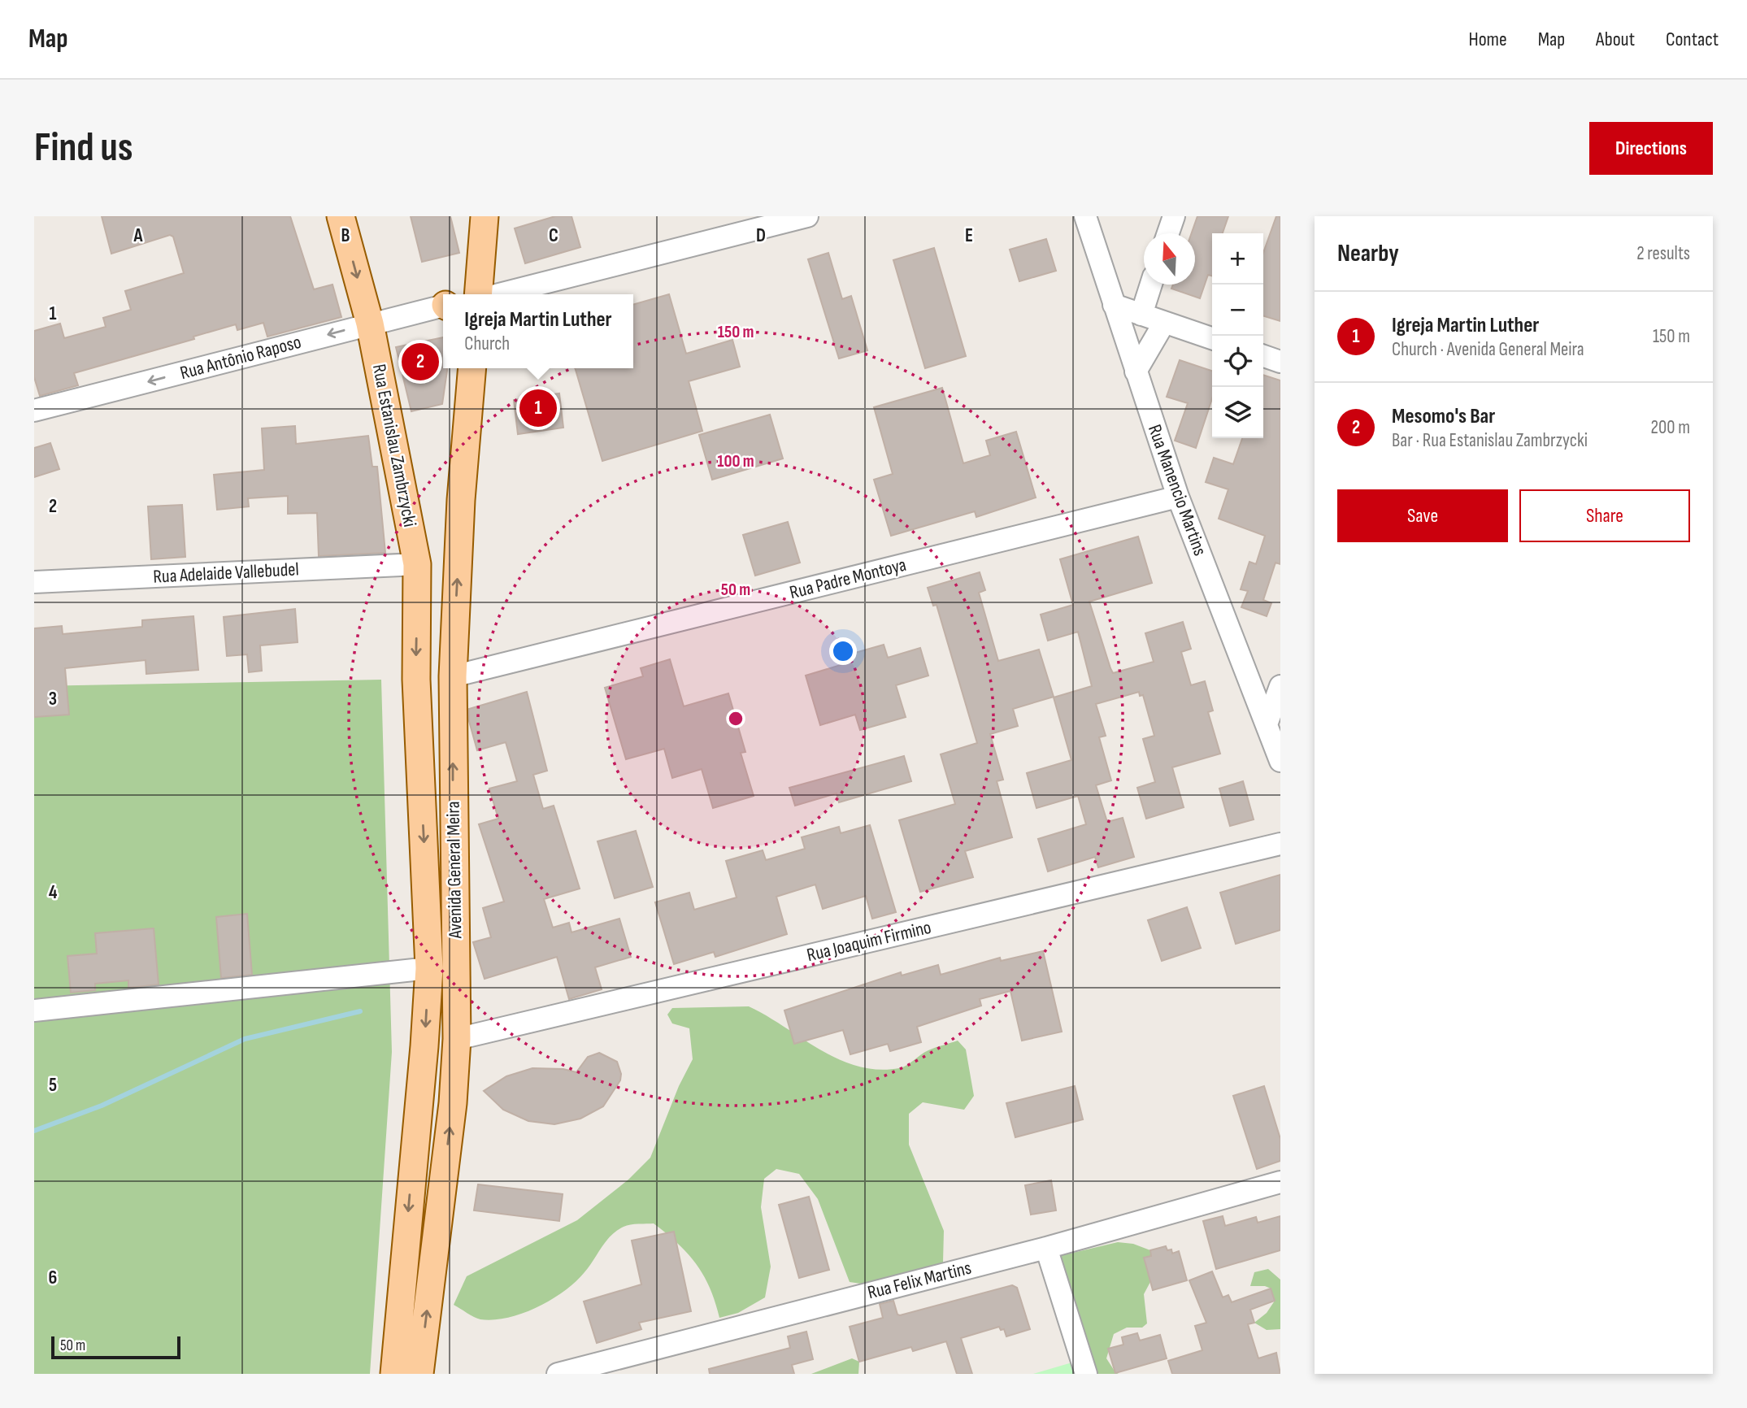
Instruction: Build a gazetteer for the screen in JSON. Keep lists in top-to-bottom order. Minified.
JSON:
{"streets":{"main road":["Rua Estanislau Zambrzycki","Avenida General Meira"],"street":["Rua Antônio Raposo","Rua Manencio Martins","Rua Adelaide Vallebudel","Rua Padre Montoya","Rua Joaquim Firmino","Rua Felix Martins"]},"crossings":[["Rua Antônio Raposo","Rua Estanislau Zambrzycki"],["Rua Estanislau Zambrzycki","Rua Adelaide Vallebudel"],["Rua Estanislau Zambrzycki","Avenida General Meira"],["Rua Manencio Martins","Rua Padre Montoya"],["Rua Padre Montoya","Avenida General Meira"],["Avenida General Meira","Rua Joaquim Firmino"]],"one_way":["Rua Antônio Raposo"],"scale_bar":"50 m","north":"top","page":{"header":"Map","nav":["Home","Map","About","Contact"],"buttons":["Directions",["Save","Share"]],"title":"Find us","heading":["Nearby","2 results"],"map_buttons":["+","−"],"list":[{"mark":"1","name":"Igreja Martin Luther","note":"Church · Avenida General Meira","value":"150 m"},{"mark":"2","name":"Mesomo's Bar","note":"Bar · Rua Estanislau Zambrzycki","value":"200 m"}],"popup":["Igreja Martin Luther","Church"],"pins":["2","1"],"scale":"50 m"},"grid":{"columns":["A","B","C","D","E"],"rows":["1","2","3","4","5","6"]},"rings":["150 m","100 m","50 m"]}
